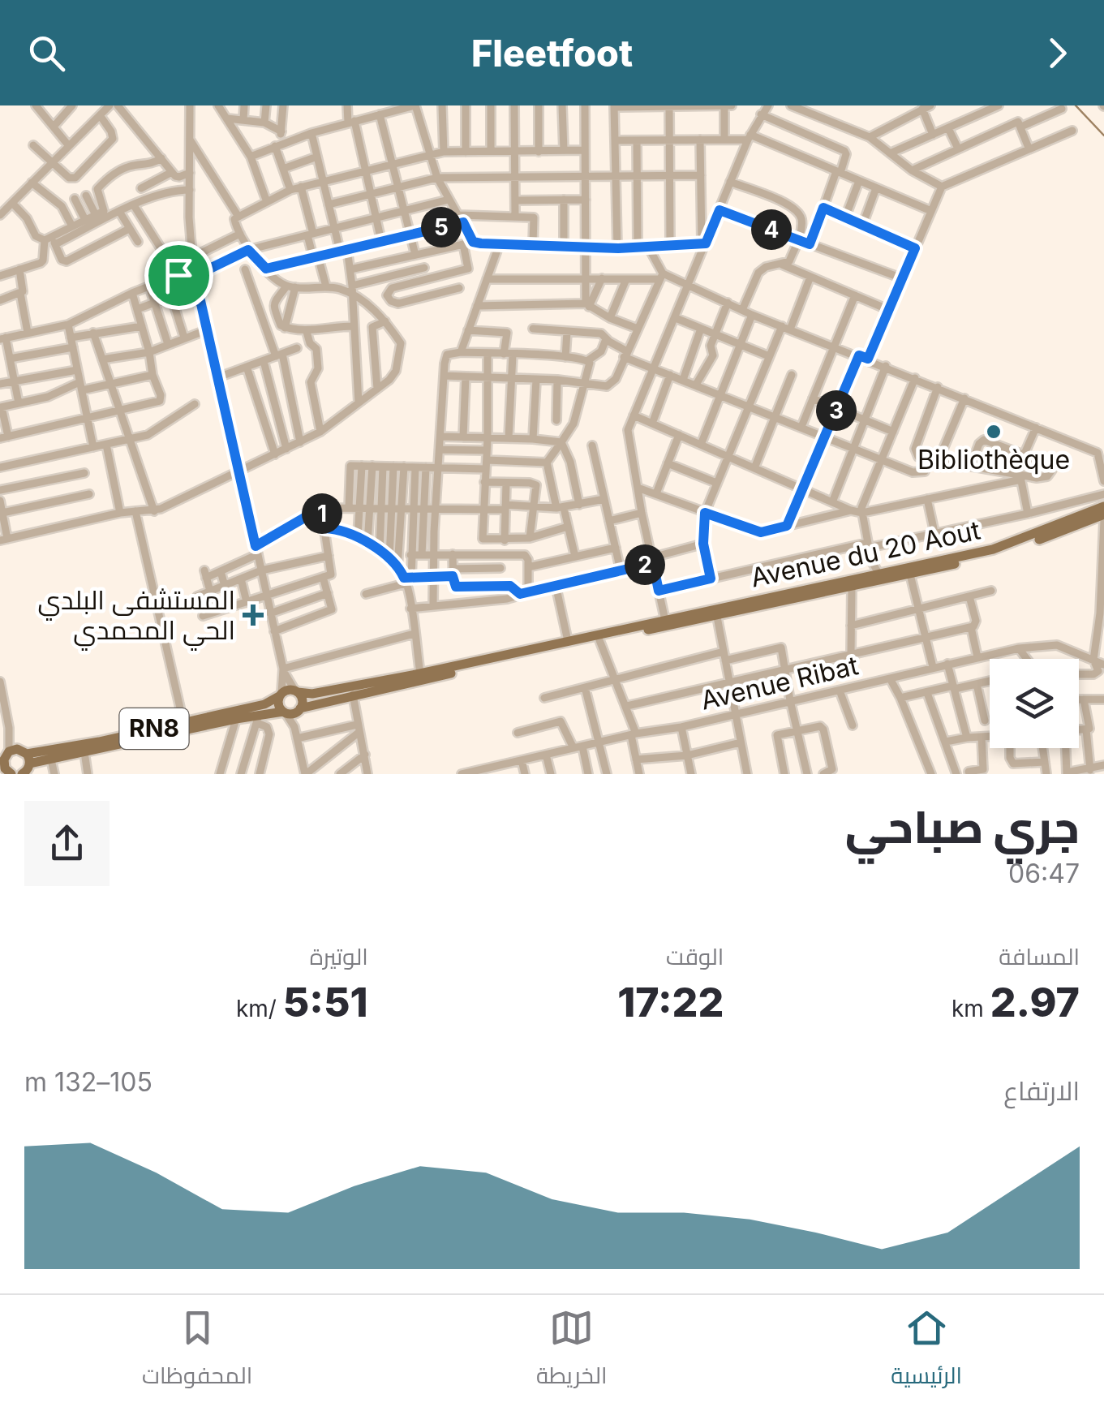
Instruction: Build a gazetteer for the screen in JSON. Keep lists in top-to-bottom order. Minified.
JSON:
{"streets":{"main road":["Avenue du 20 Aout","RN8"],"street":["Avenue Ribat"]},"crossings":[["Avenue du 20 Aout","RN8"]],"places":{"other":["Bibliothèque"],"health":["المستشفى البلدي الحي المحمدي"]},"page":{"header":"Fleetfoot","pins":["5","4","3","1","2"],"heading":["جري صباحي","06:47"],"stats":[["المسافة","2.97 km"],["الوقت","17:22"],["الوتيرة","5:51 /km"]],"chart":["الارتفاع","105–132 m"],"tabs":["الرئيسية","الخريطة","المحفوظات"]}}
